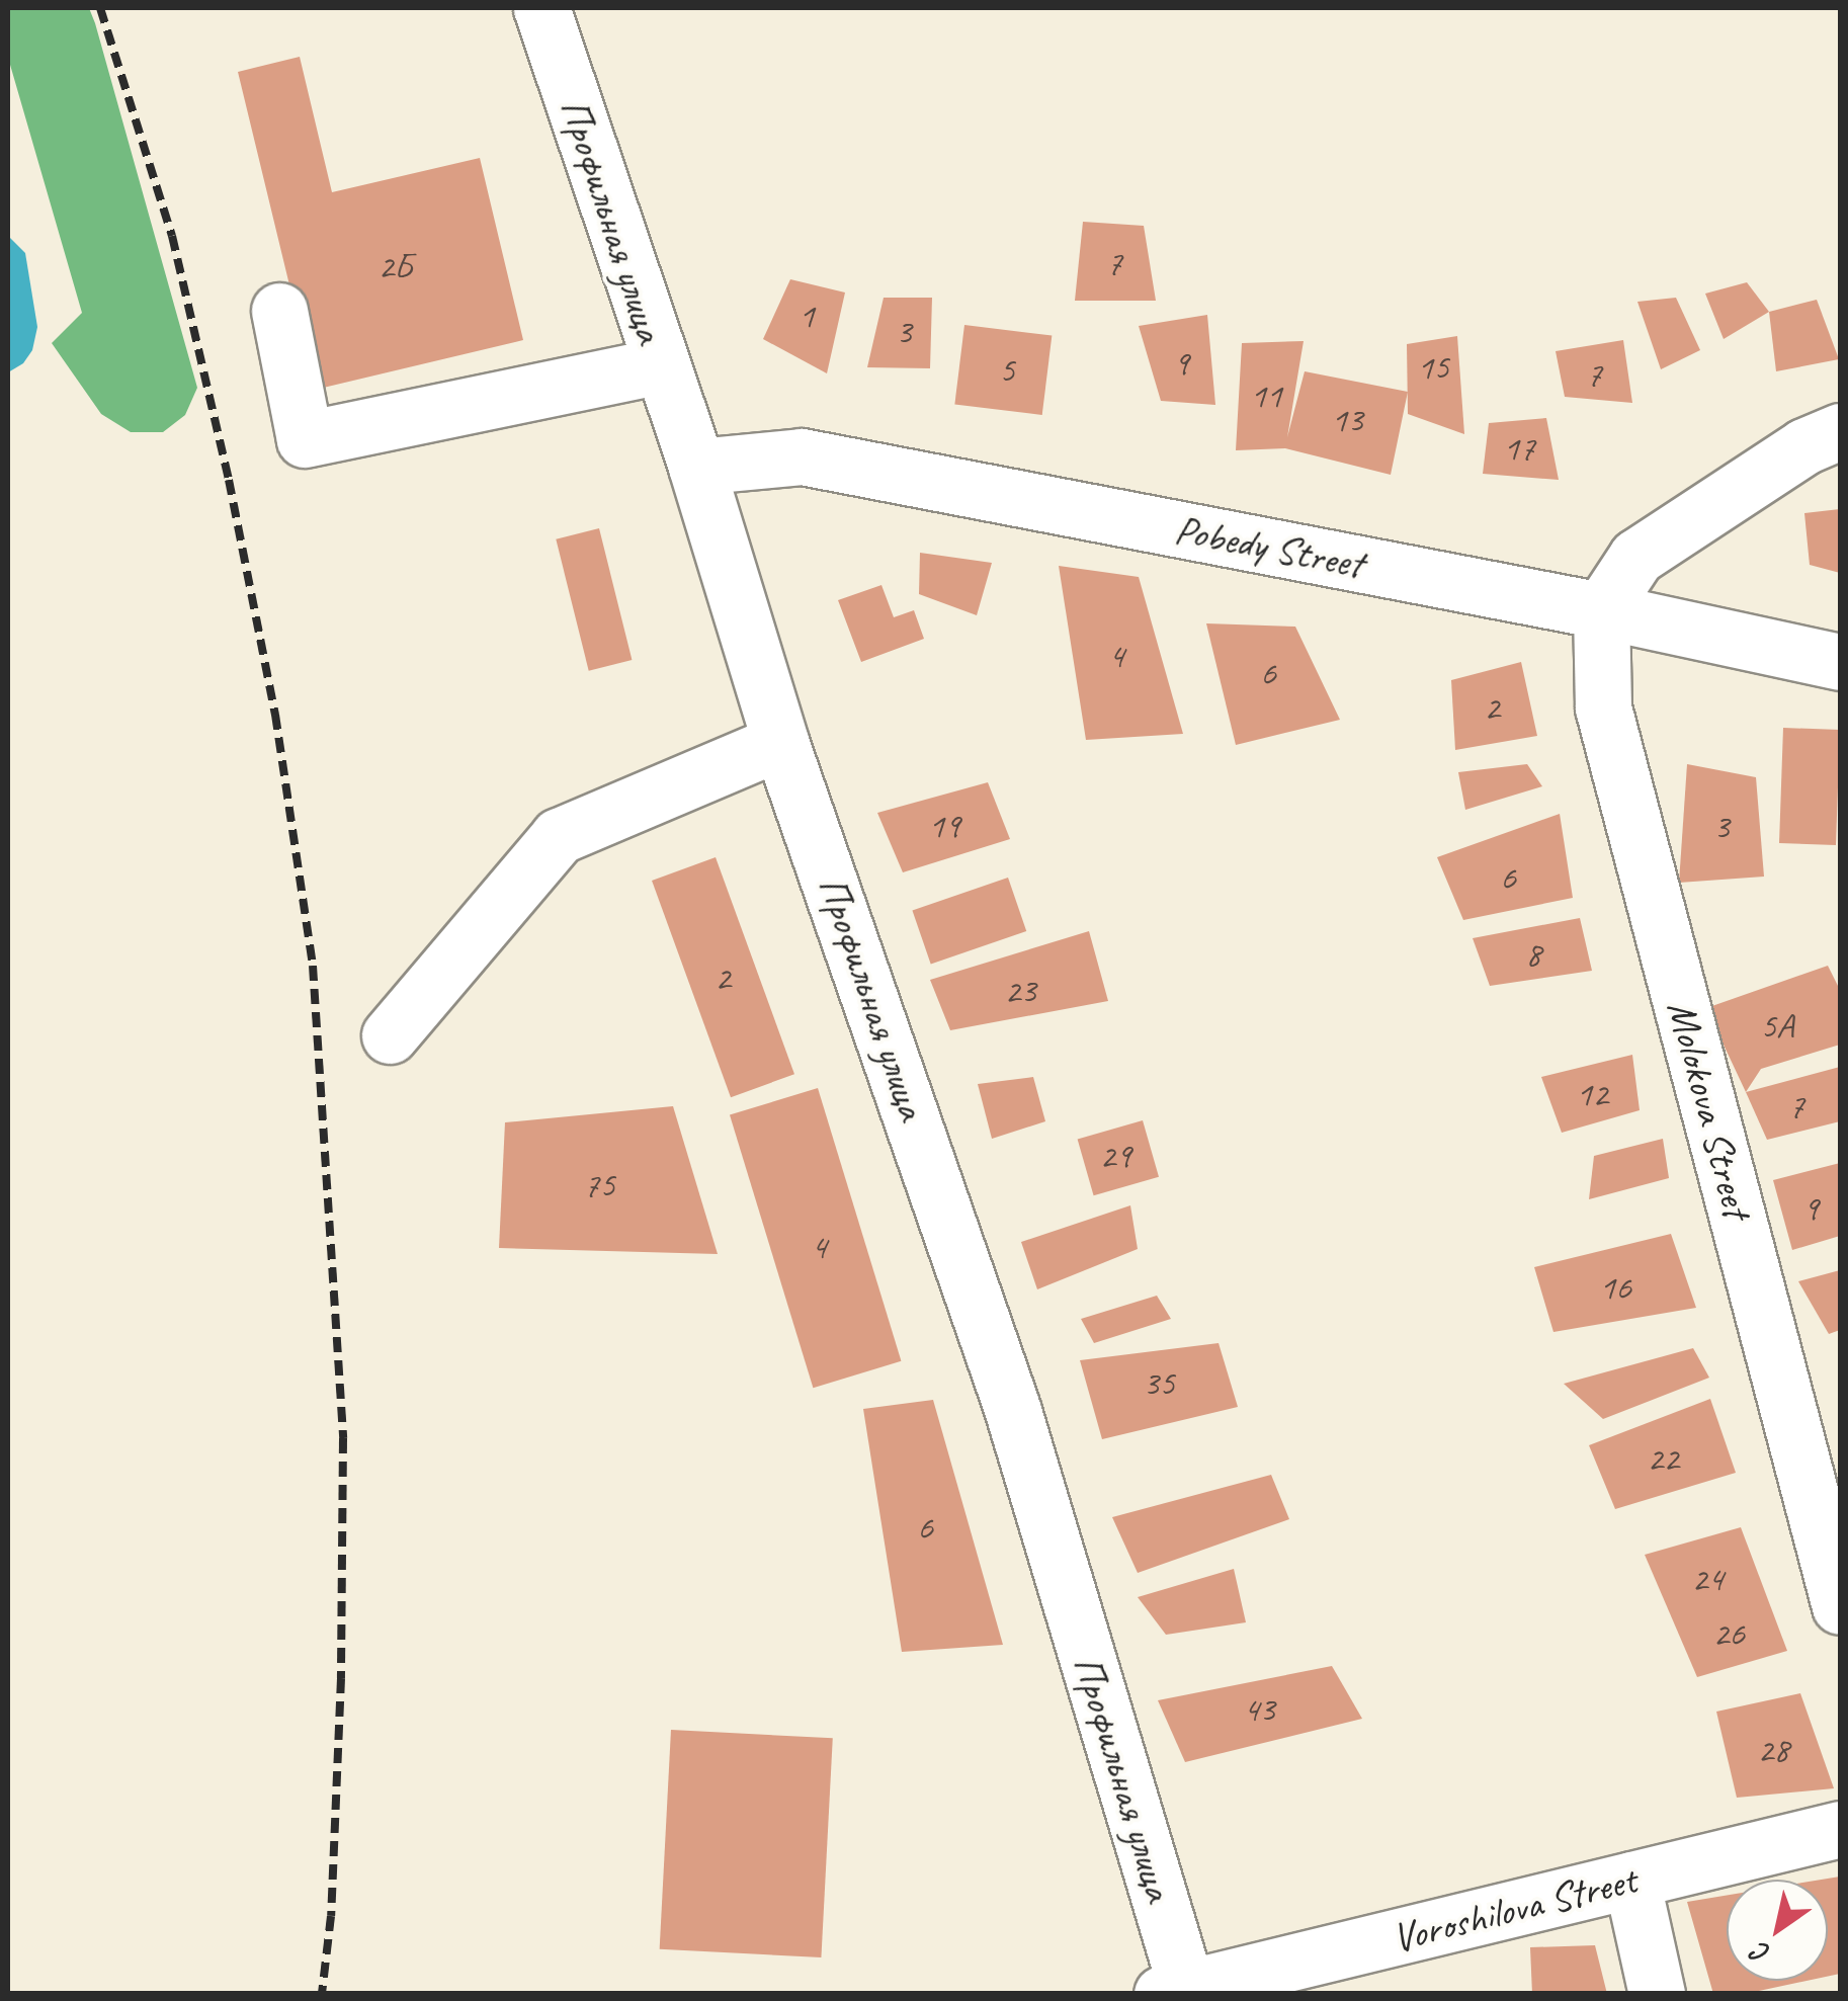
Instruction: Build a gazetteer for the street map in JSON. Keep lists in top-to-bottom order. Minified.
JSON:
{"streets":{"main road":["Профильная улица","Pobedy Street","Molokova Street","Voroshilova Street"]},"crossings":[["Профильная улица","Pobedy Street"],["Профильная улица","Voroshilova Street"],["Pobedy Street","Molokova Street"]],"house_numbers":["7","2Б","1","3","9","15","5","7","11","13","17","4","6","2","19","3","6","8","2","23","5А","12","7","29","75","9","4","16","35","22","6","24","26","43","28"],"north":"bottom left"}
